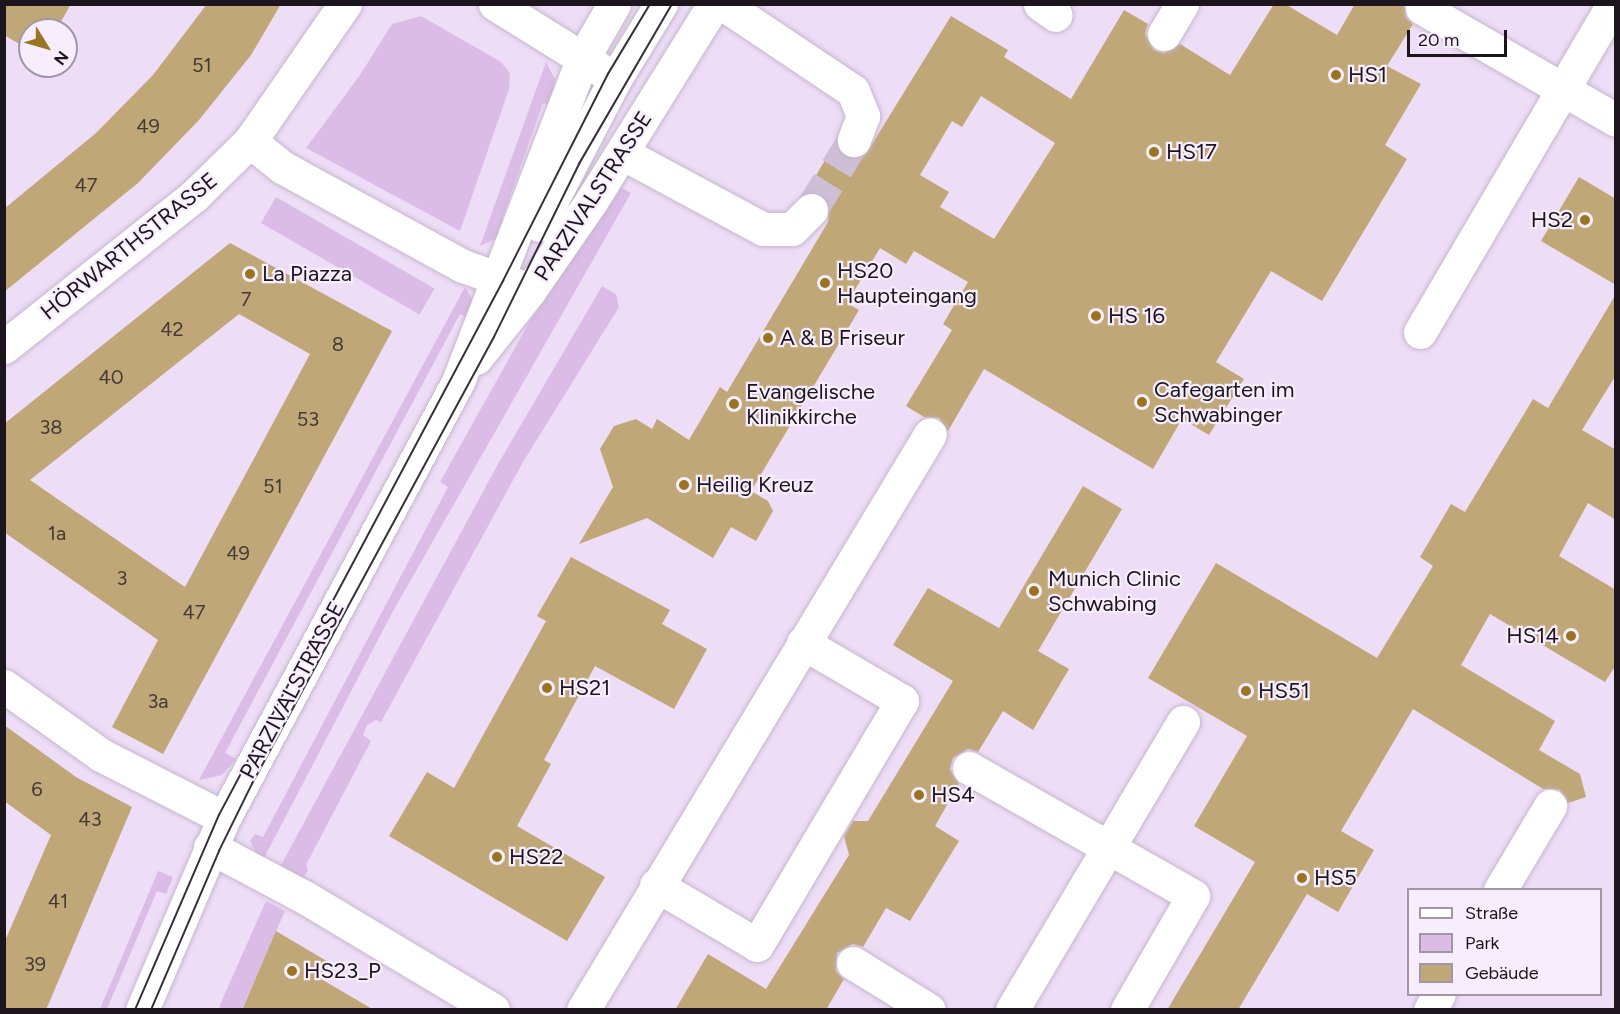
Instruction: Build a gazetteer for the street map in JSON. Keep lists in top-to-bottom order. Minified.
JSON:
{"streets":{"street":["PARZIVALSTRASSE","HÖRWARTHSTRASSE"]},"places":["HS1","HS17","HS2","La Piazza","HS20 Haupteingang","HS 16","A & B Friseur","Cafegarten im Schwabinger","Evangelische Klinikkirche","Heilig Kreuz","Munich Clinic Schwabing","HS14","HS21","HS51","HS4","HS22","HS5","HS23_P"],"house_numbers":["51","49","47","7","42","8","40","53","38","51","1a","49","3","47","3a","6","43","41","39"],"legend":["Straße","Park","Gebäude"],"scale_bar":"20 m","north":"bottom right"}
